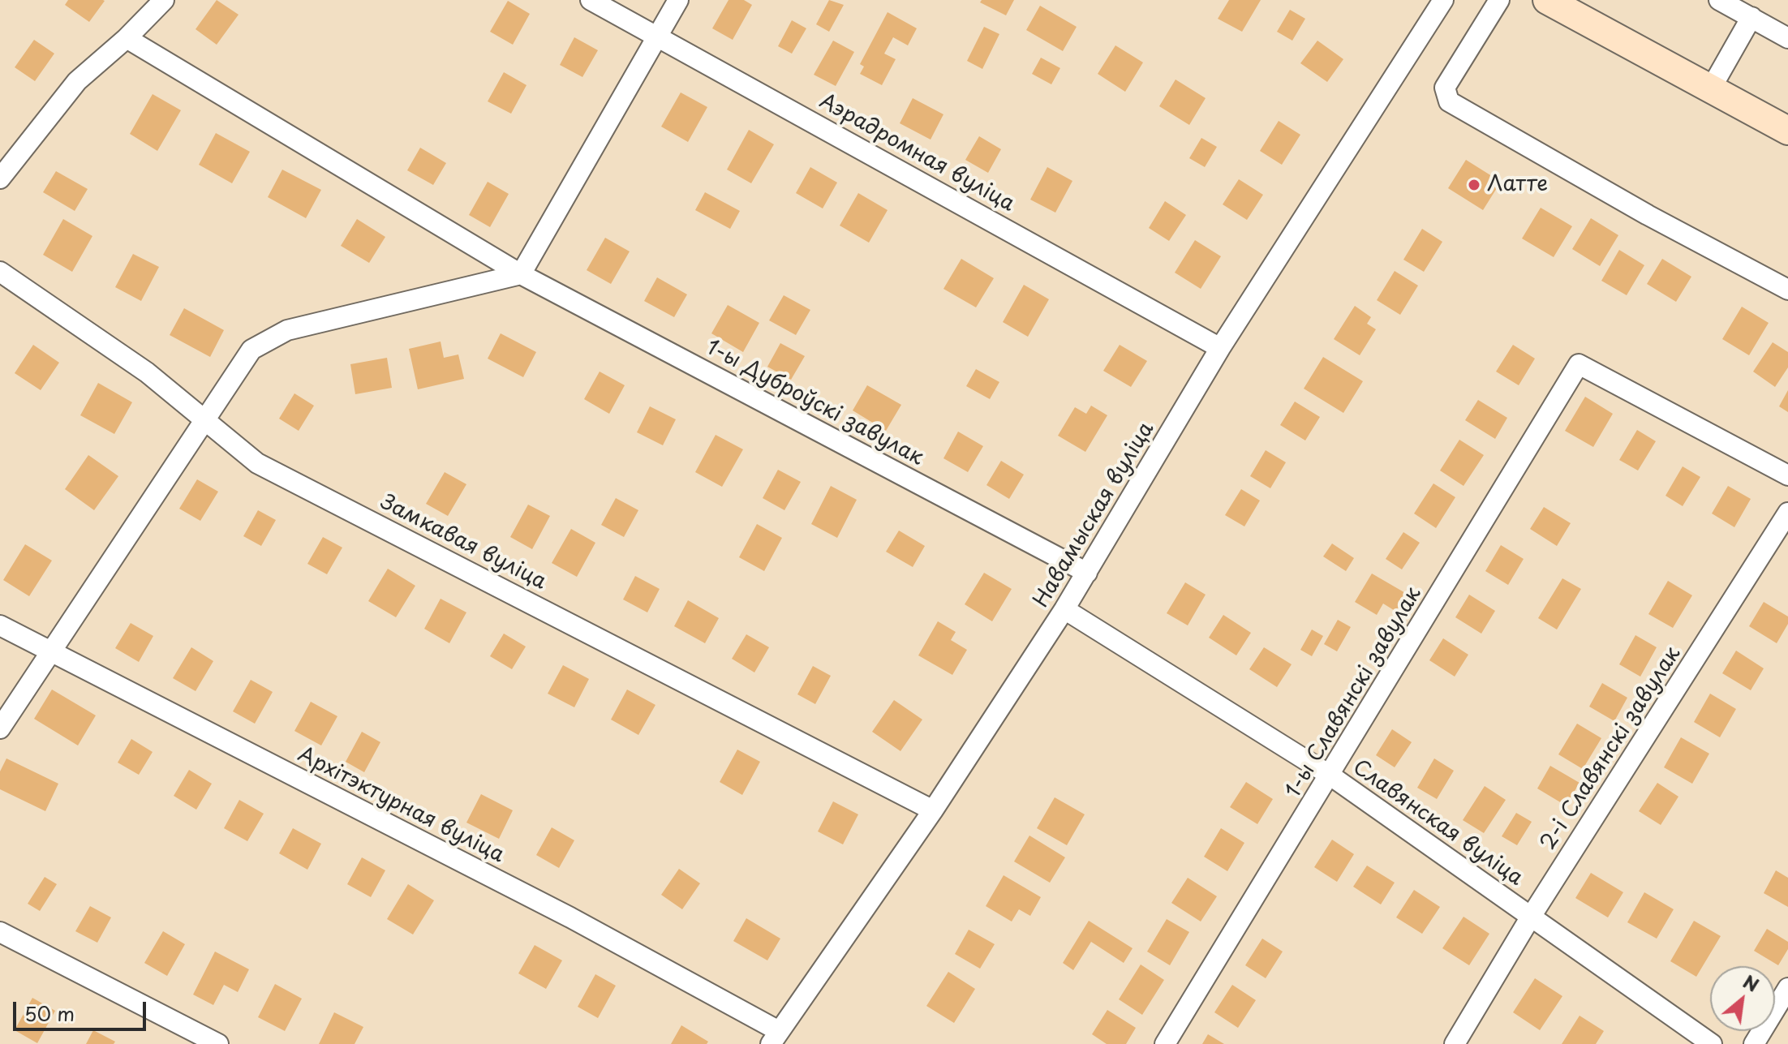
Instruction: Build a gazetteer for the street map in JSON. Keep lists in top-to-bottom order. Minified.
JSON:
{"streets":{"street":["Аэрадромная вуліца","1-ы Дуброўскі завулак","Навамыская вуліца","Замкавая вуліца","1-ы Славянскі завулак","2-і Славянскі завулак","Архітэктурная вуліца","Славянская вуліца"]},"crossings":[["Аэрадромная вуліца","Навамыская вуліца"],["1-ы Дуброўскі завулак","Навамыская вуліца"],["Навамыская вуліца","Замкавая вуліца"],["Навамыская вуліца","Архітэктурная вуліца"],["Навамыская вуліца","Славянская вуліца"],["1-ы Славянскі завулак","Славянская вуліца"],["2-і Славянскі завулак","Славянская вуліца"]],"places":["Латте"],"scale_bar":"50 m","north":"top right"}
